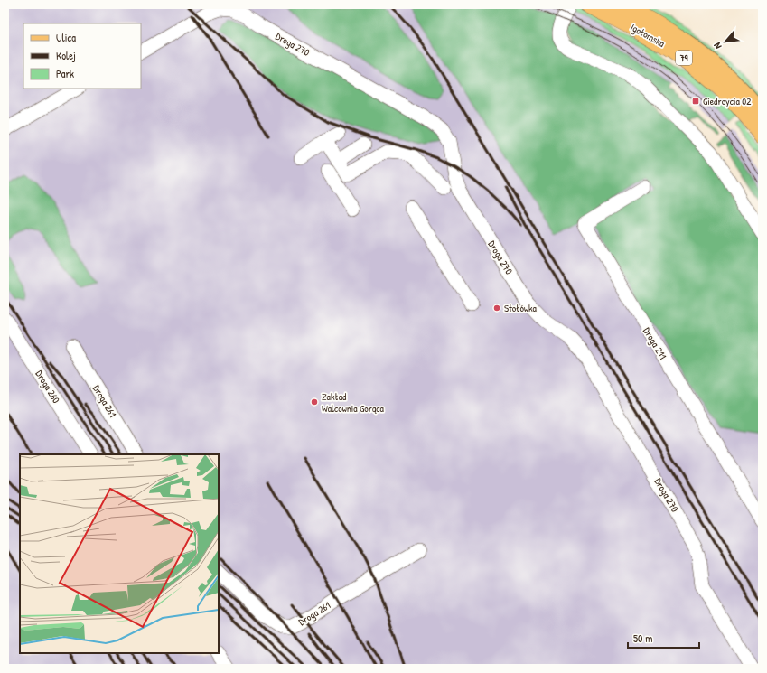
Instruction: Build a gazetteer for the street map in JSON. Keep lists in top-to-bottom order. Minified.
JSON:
{"streets":{"main road":["Igołomska","79"],"lane":["Droga 270","Droga 211","Droga 260","Droga 261"]},"places":{"transit":["Giedroycia 02"],"other":["Stołówka","Zakład Walcownia Gorąca"]},"legend":["Ulica","Kolej","Park"],"scale_bar":"50 m","north":"bottom left"}
